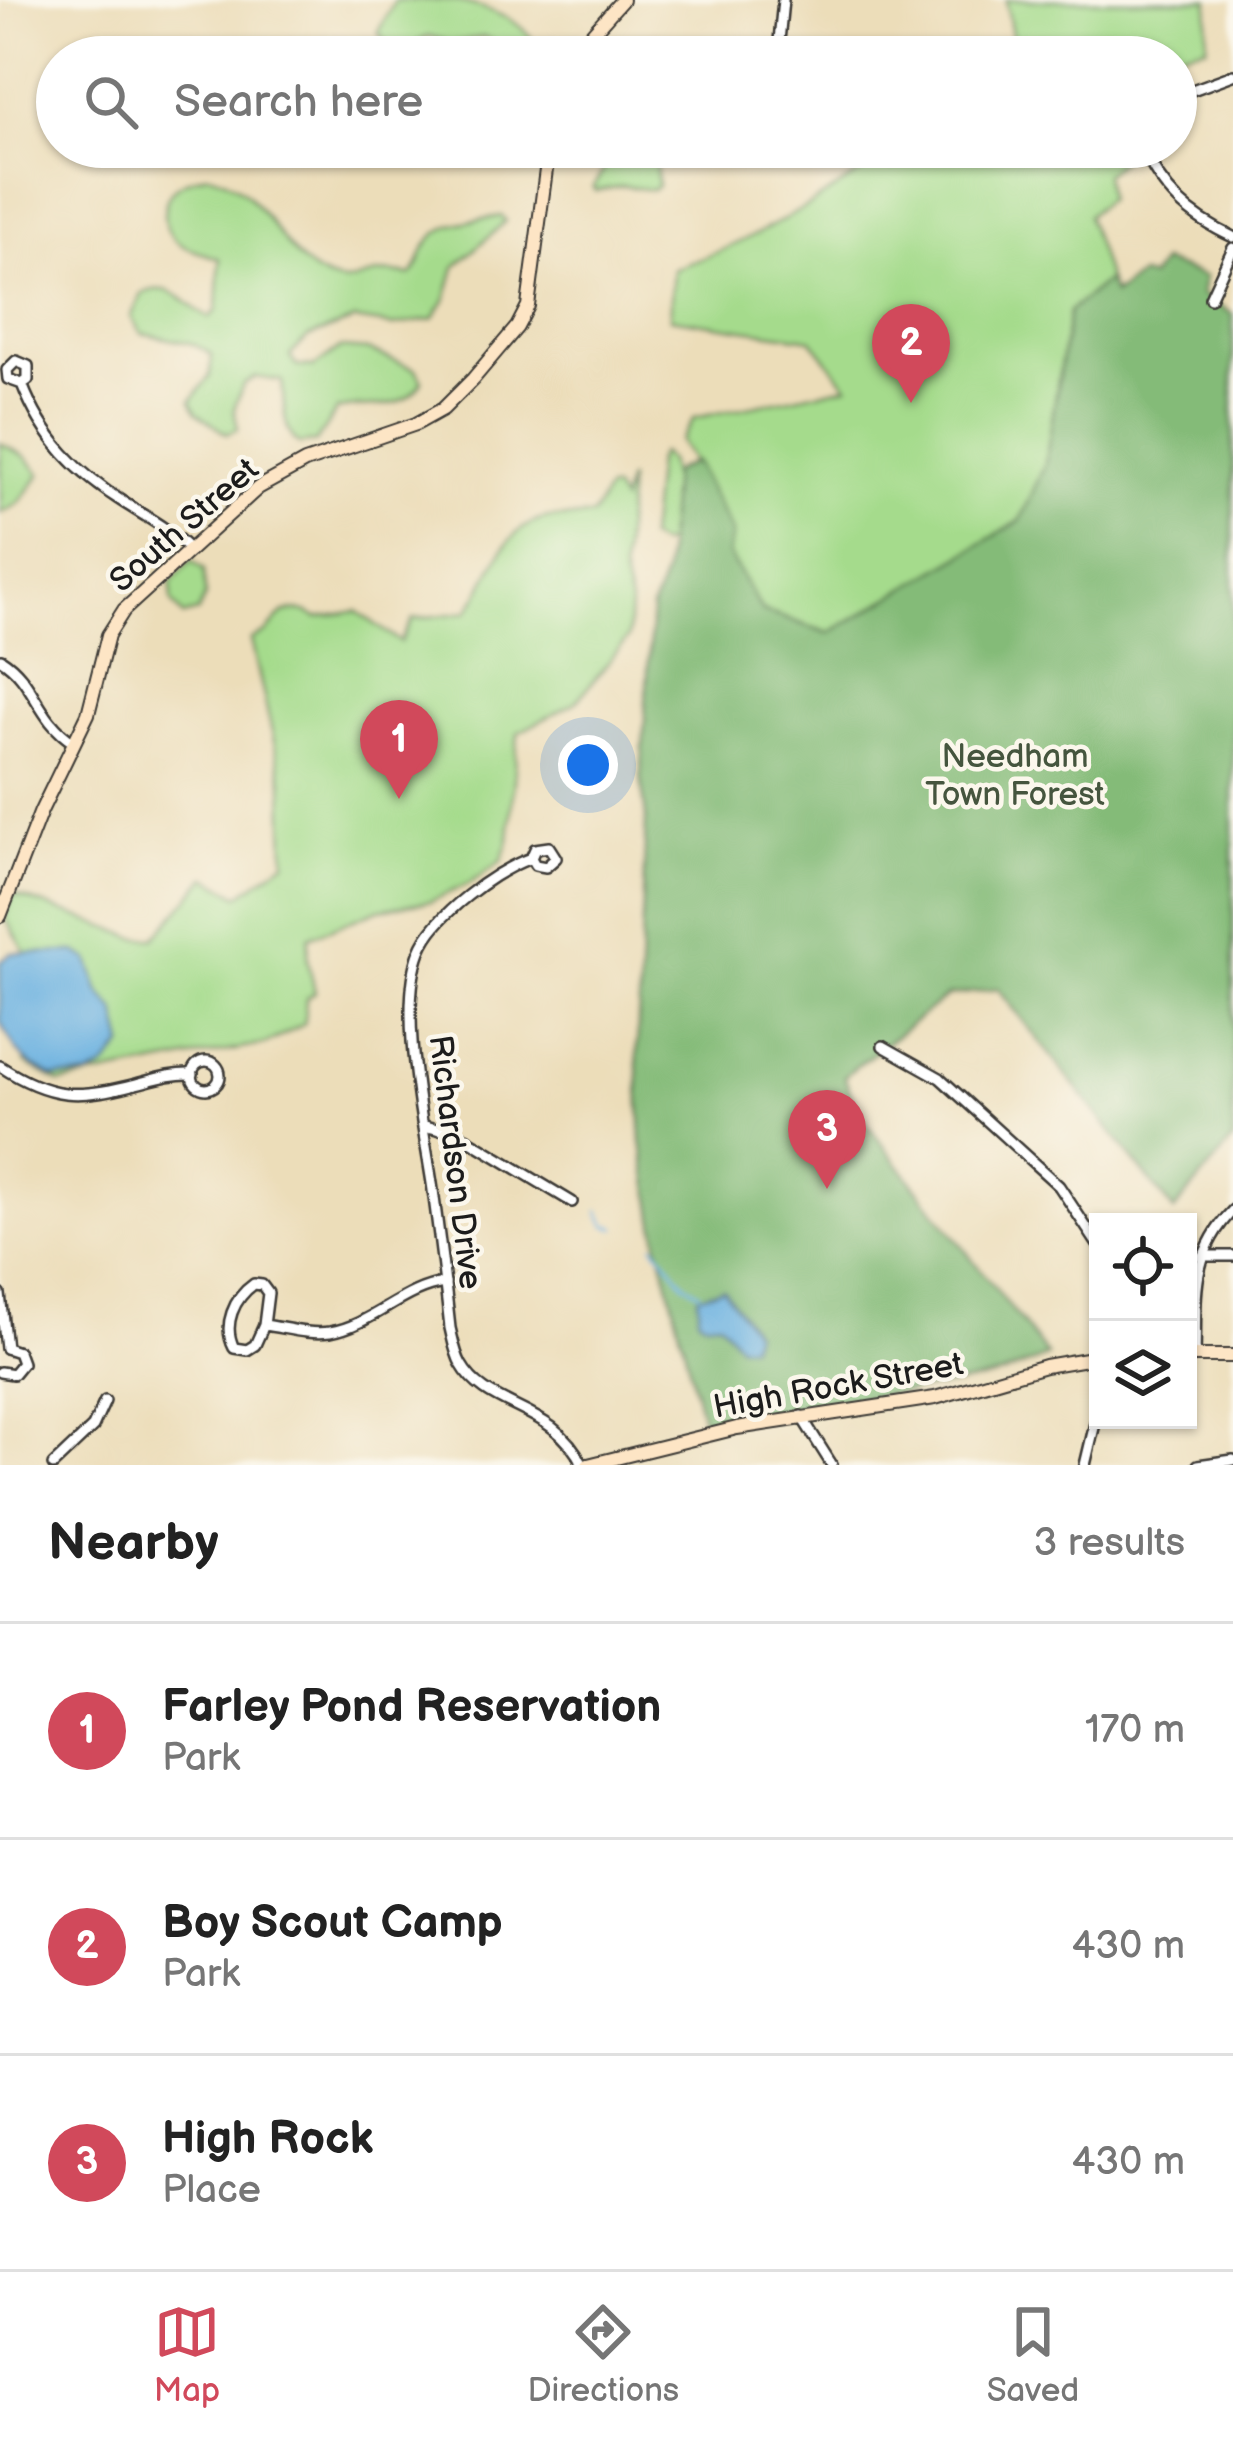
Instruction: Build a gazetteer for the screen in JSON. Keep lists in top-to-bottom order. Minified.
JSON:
{"streets":{"street":["South Street","Richardson Drive","High Rock Street"]},"crossings":[["Richardson Drive","High Rock Street"]],"parks":["Needham Town Forest"],"page":{"search":"Search here","pins":["2","1","3"],"heading":["Nearby","3 results"],"list":[{"mark":"1","name":"Farley Pond Reservation","note":"Park","value":"170 m"},{"mark":"2","name":"Boy Scout Camp","note":"Park","value":"430 m"},{"mark":"3","name":"High Rock","note":"Place","value":"430 m"}],"nav":["Map","Directions","Saved"]}}
